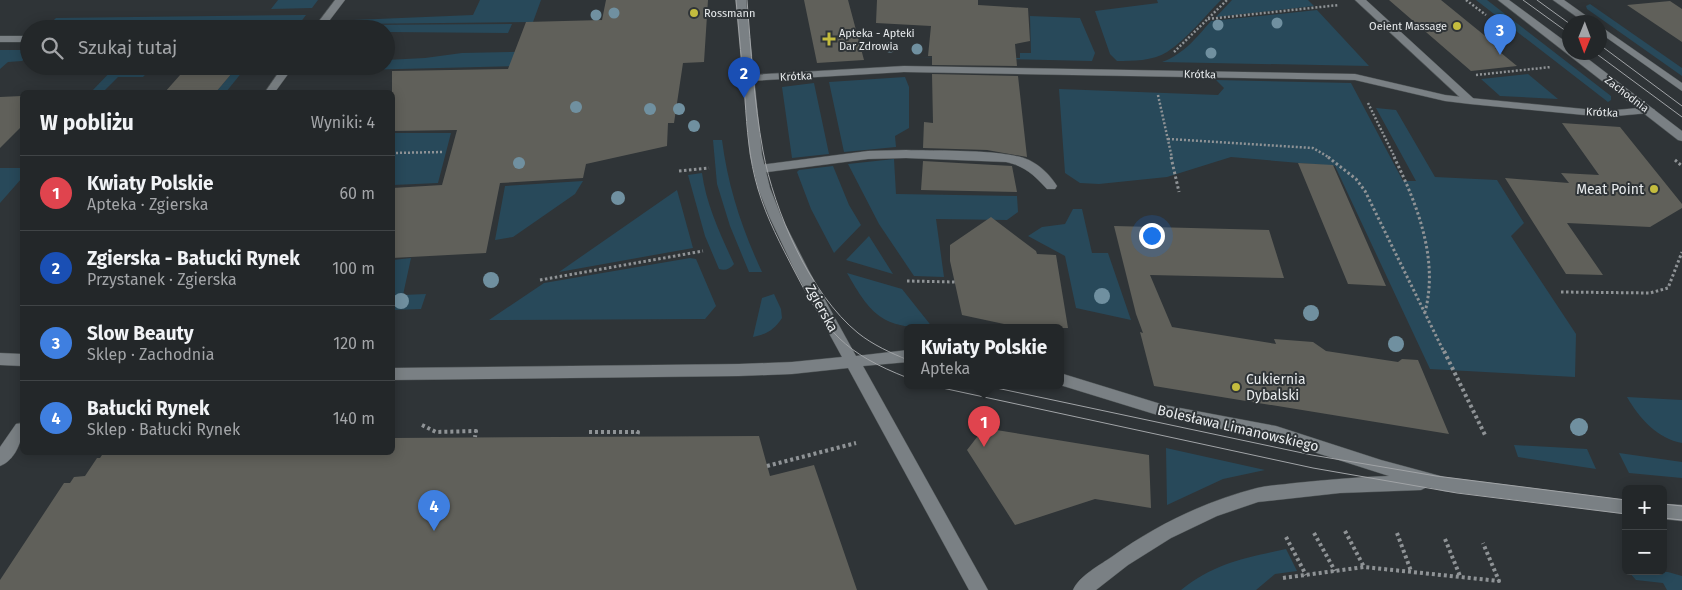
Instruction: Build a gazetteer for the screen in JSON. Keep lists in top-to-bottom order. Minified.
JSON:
{"streets":{"street":["Krótka","Zachodnia","Zgierska","Bolesława Limanowskiego"]},"crossings":[["Krótka","Zachodnia"],["Krótka","Zgierska"]],"places":{"other":["Rossmann","Oeient Massage","Meat Point","Cukiernia Dybalski"],"health":["Apteka - Apteki Dar Zdrowia"]},"north":"bottom","page":{"pins":["3","2","1","4"],"search":"Szukaj tutaj","heading":["W pobliżu","Wyniki: 4"],"list":[{"mark":"1","name":"Kwiaty Polskie","note":"Apteka · Zgierska","value":"60 m"},{"mark":"2","name":"Zgierska - Bałucki Rynek","note":"Przystanek · Zgierska","value":"100 m"},{"mark":"3","name":"Slow Beauty","note":"Sklep · Zachodnia","value":"120 m"},{"mark":"4","name":"Bałucki Rynek","note":"Sklep · Bałucki Rynek","value":"140 m"}],"popup":["Kwiaty Polskie","Apteka"],"map_buttons":["+","−"]}}
